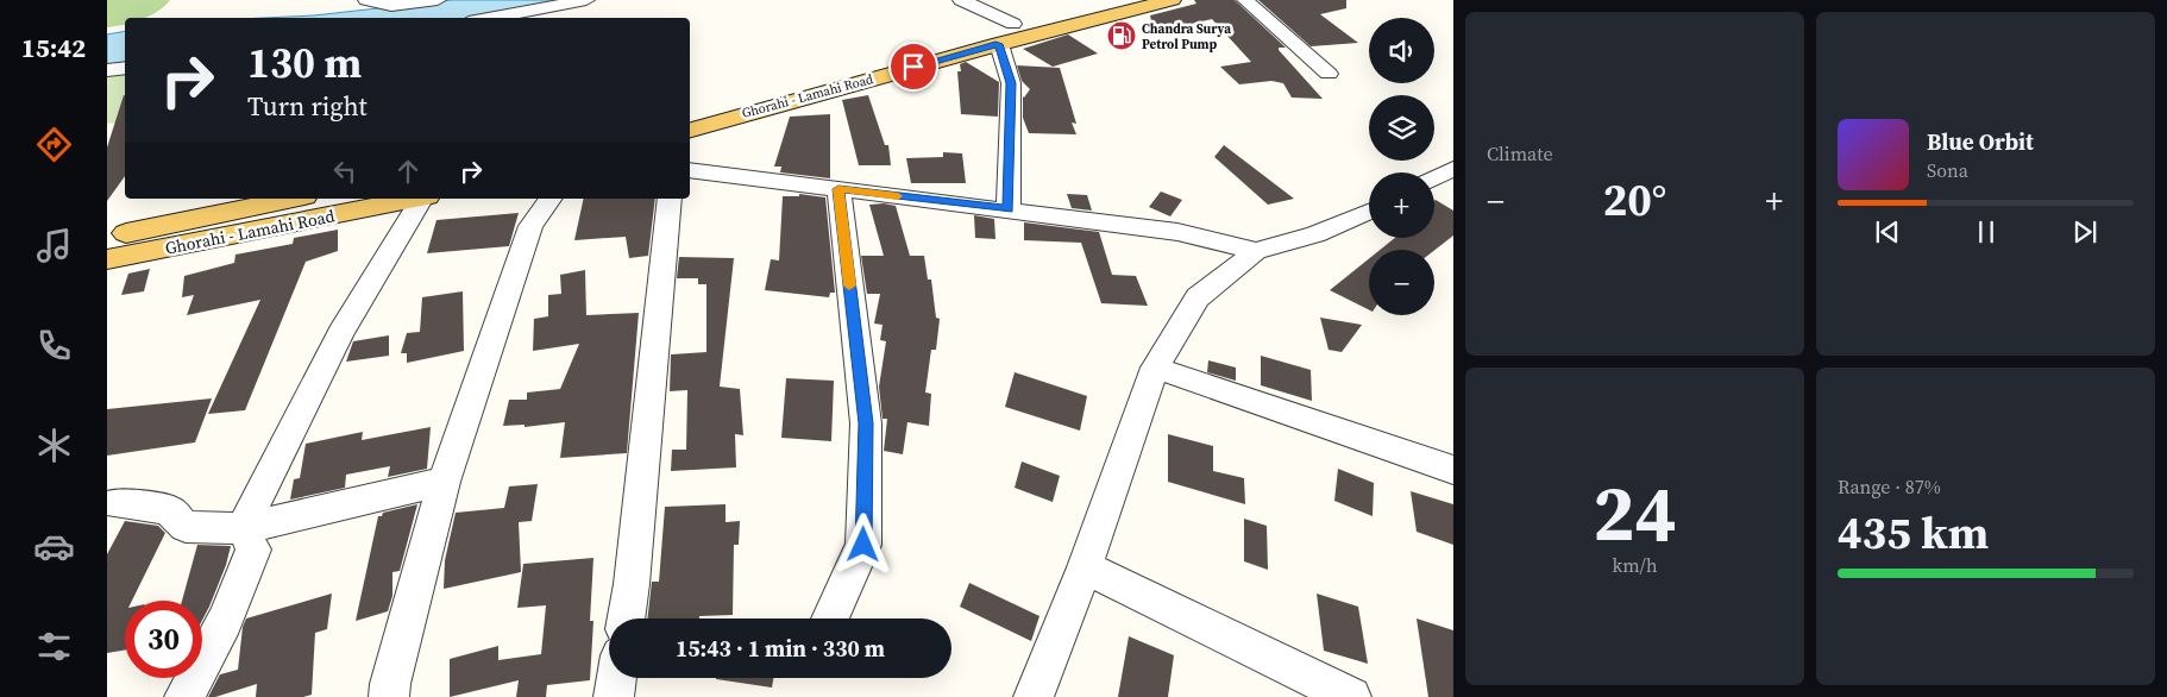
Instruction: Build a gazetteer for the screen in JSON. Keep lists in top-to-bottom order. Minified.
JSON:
{"streets":{"main road":["Ghorahi - Lamahi Road"]},"places":{"fuel station":["Chandra Surya Petrol Pump"]},"page":{"tabs":"15:42","tile":["Climate",["24","km/h"],["Range · 87%","435 km"]],"map_buttons":["+","−"],"turn":["130 m","Turn right"],"song":["Blue Orbit","Sona"],"heat":["−","20°","+"],"limit":"30","trip":"15:43 · 1 min · 330 m"}}
